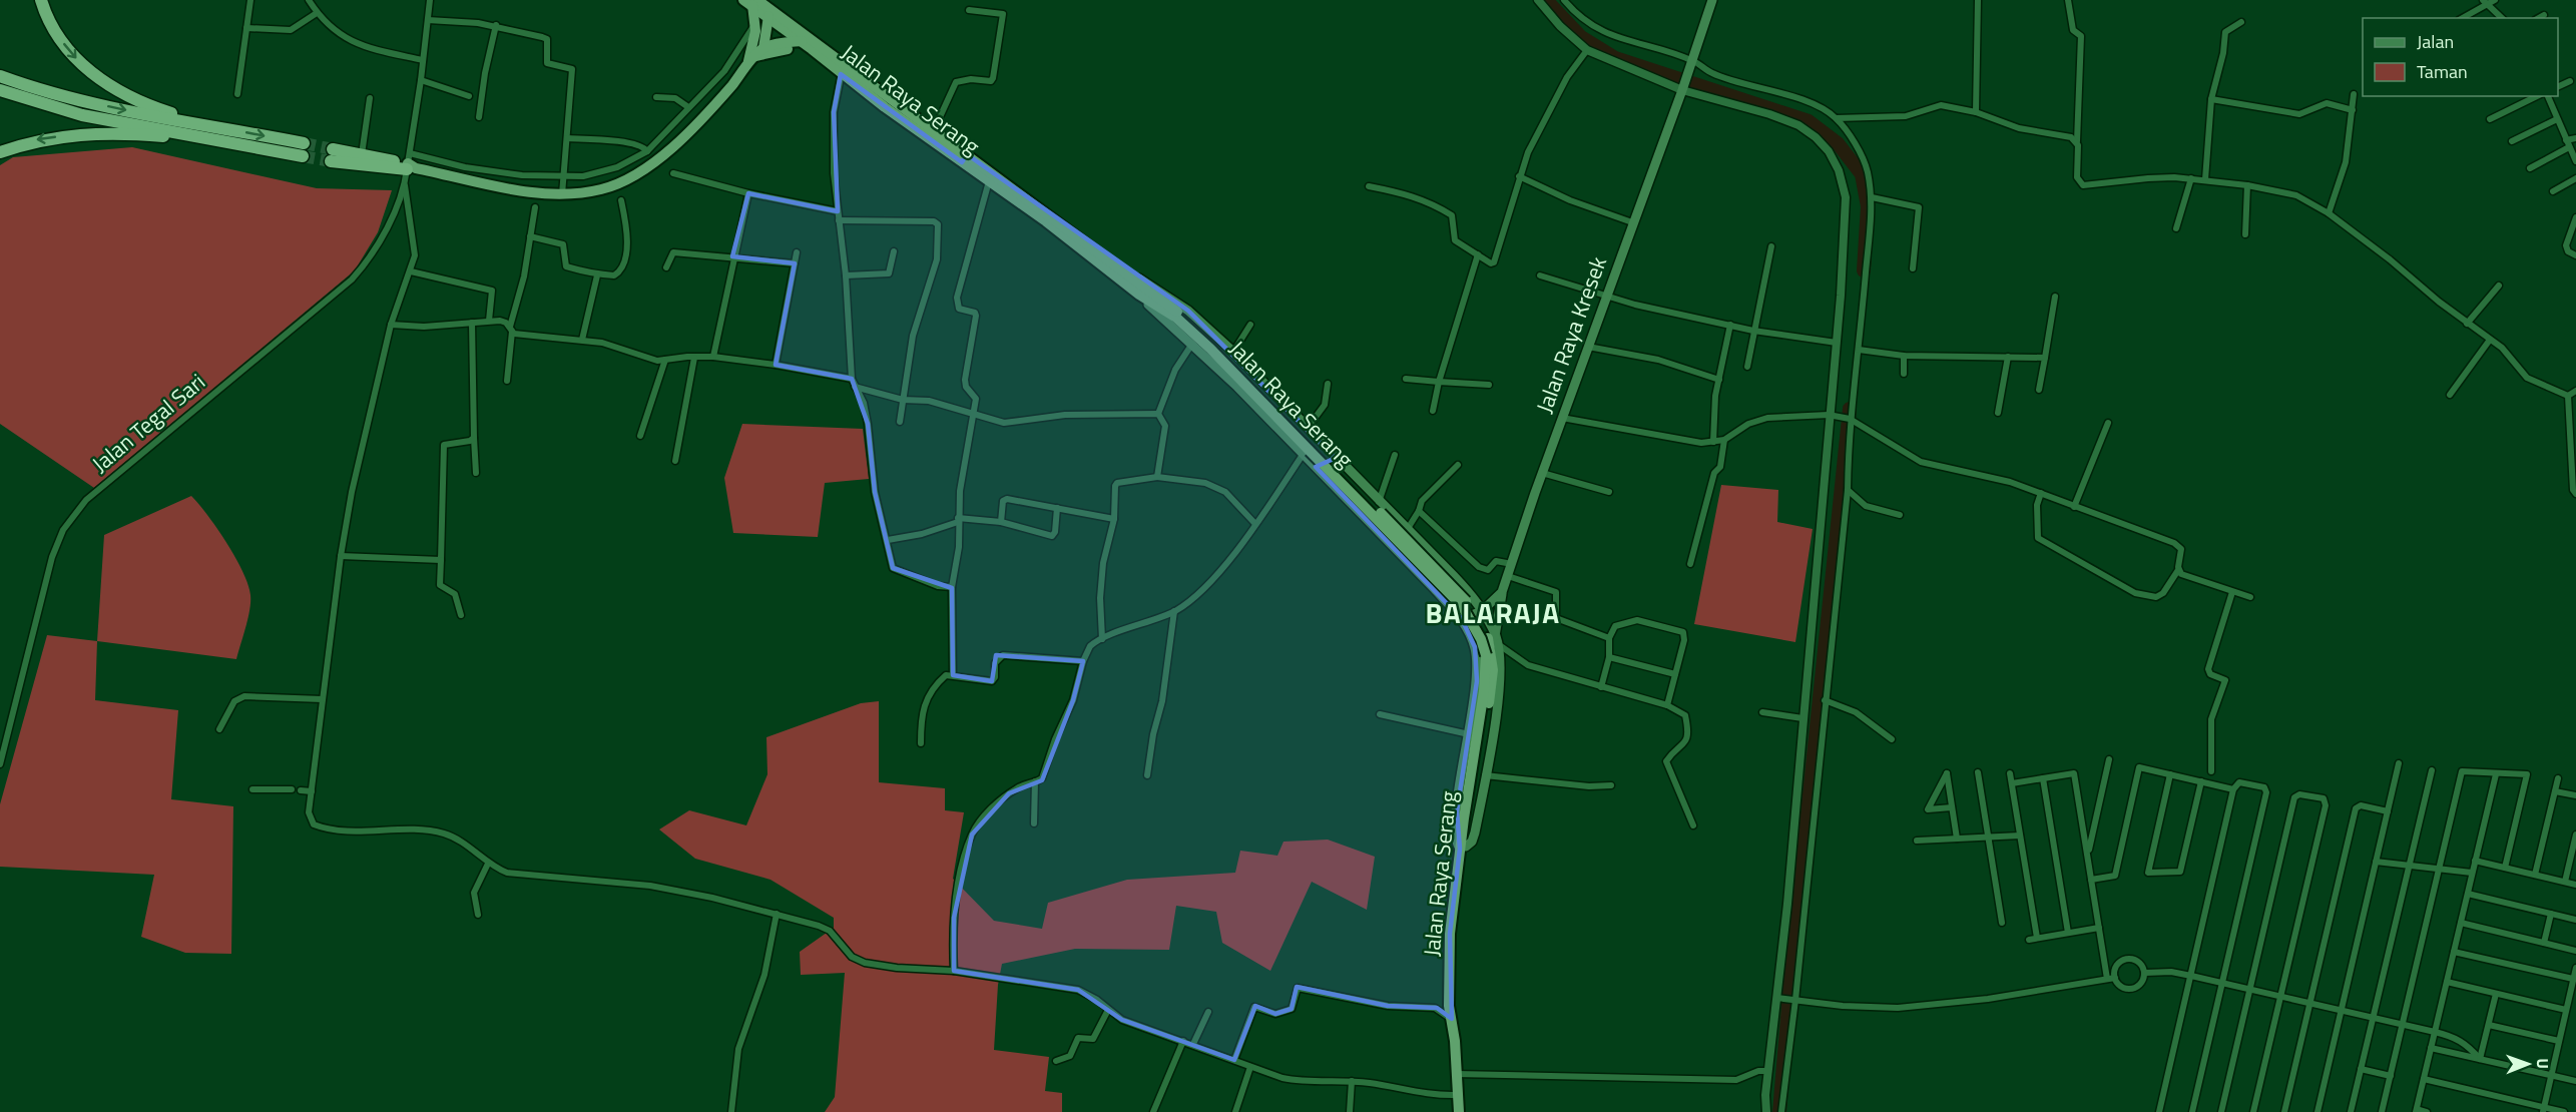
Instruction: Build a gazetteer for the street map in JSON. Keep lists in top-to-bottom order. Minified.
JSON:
{"streets":{"highway":["Jalan Raya Serang"],"main road":["Jalan Raya Kresek"],"street":["Jalan Tegal Sari"]},"districts":["BALARAJA"],"legend":["Jalan","Taman"],"north":"right"}
